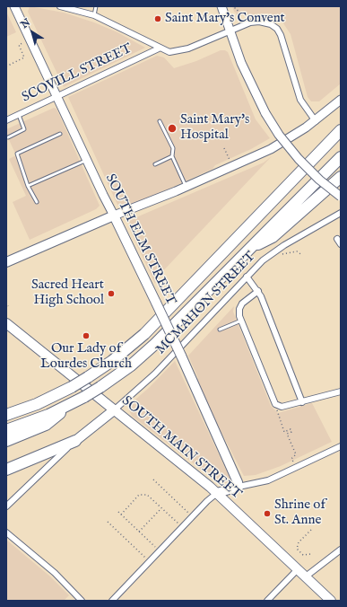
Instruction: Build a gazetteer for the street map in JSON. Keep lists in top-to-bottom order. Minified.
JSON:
{"streets":{"main road":["SOUTH ELM STREET","SOUTH MAIN STREET"],"street":["SCOVILL STREET","MCMAHON STREET"]},"crossings":[["SCOVILL STREET","SOUTH ELM STREET"],["MCMAHON STREET","SOUTH MAIN STREET"]],"places":["Saint Mary's Convent","Saint Mary's Hospital","Sacred Heart High School","Our Lady of Lourdes Church","Shrine of St. Anne"],"north":"top left"}
